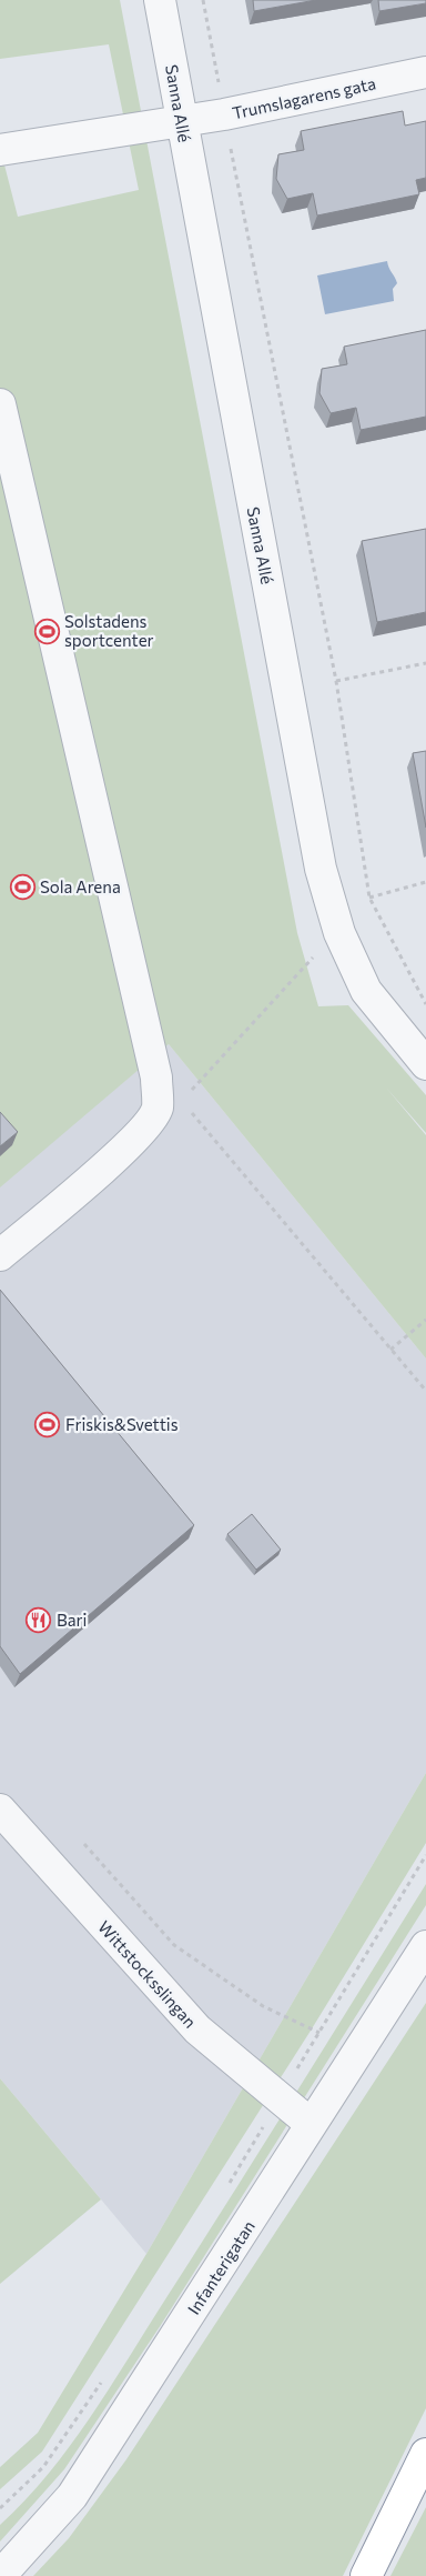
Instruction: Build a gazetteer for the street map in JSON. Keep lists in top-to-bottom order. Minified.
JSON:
{"streets":{"street":["Trumslagarens gata","Sanna Allé","Wittstocksslingan","Infanterigatan"]},"crossings":[["Trumslagarens gata","Sanna Allé"],["Wittstocksslingan","Infanterigatan"]],"places":{"sports":["Solstadens sportcenter","Sola Arena","Friskis&Svettis"],"restaurant":["Bari"]}}
